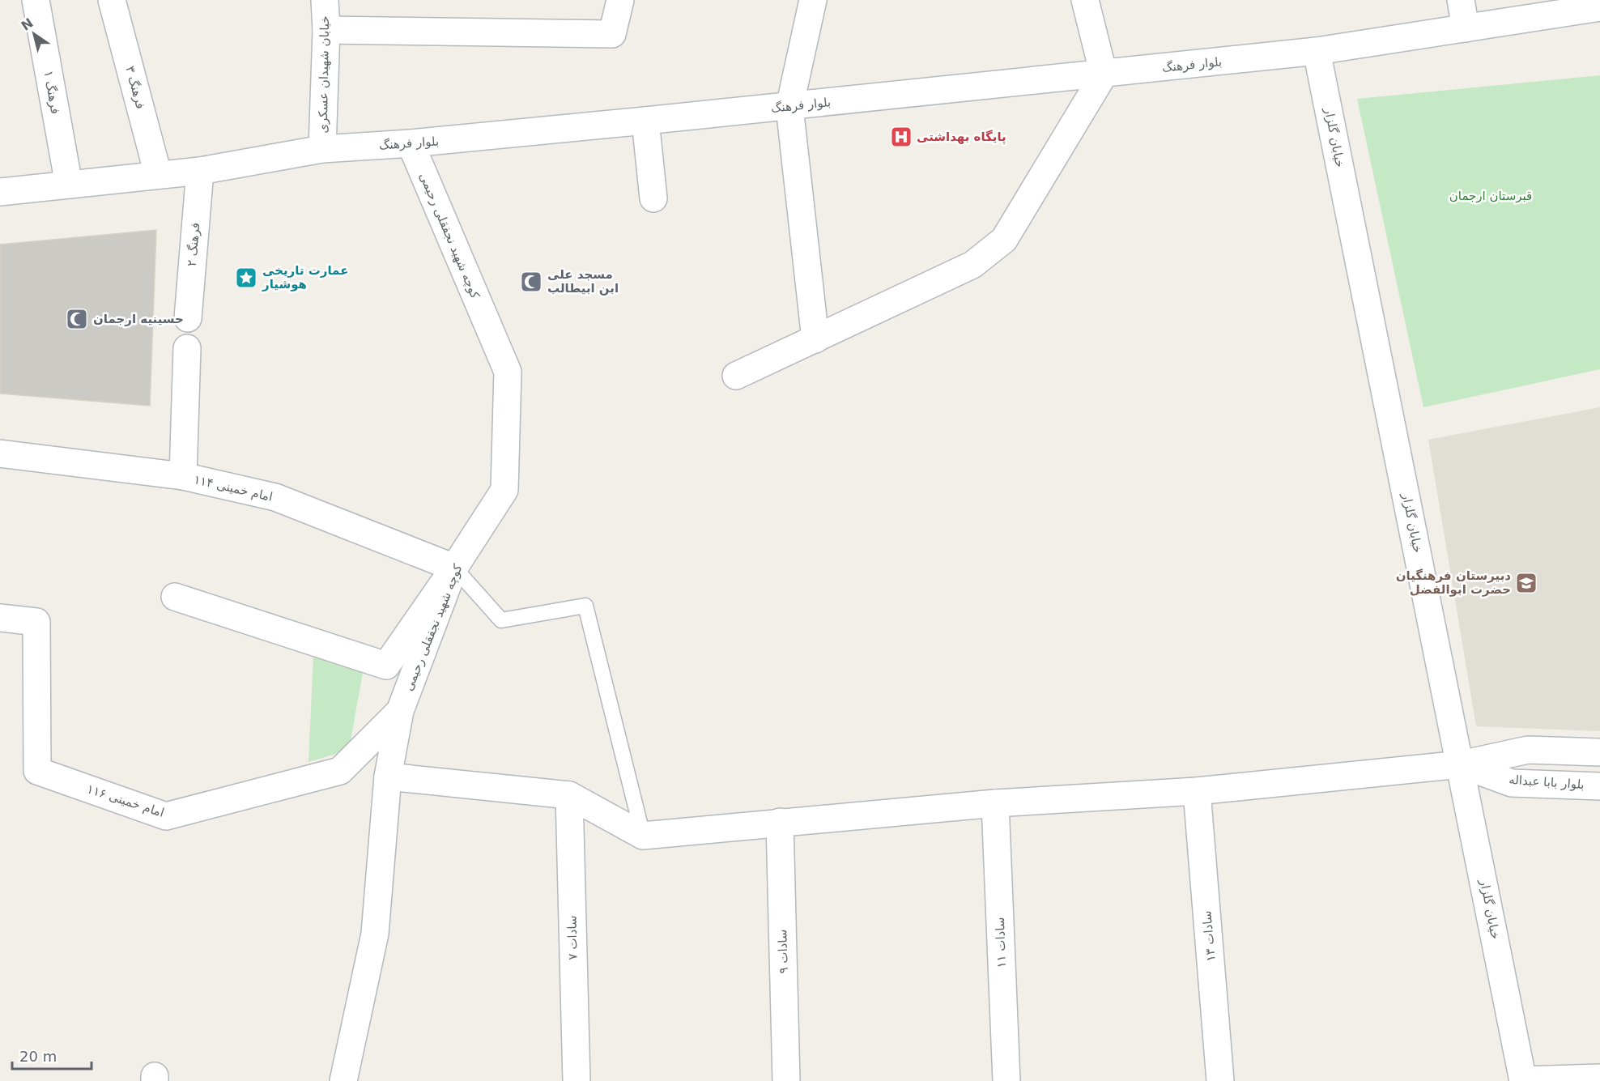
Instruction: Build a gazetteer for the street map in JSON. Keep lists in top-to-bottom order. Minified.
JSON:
{"streets":{"street":["بلوار فرهنگ","خیابان شهیدان عسکری","فرهنگ ۳","فرهنگ ۱","خیابان گلزار","کوچه شهید نجفقلی رحیمی","فرهنگ ۲","امام خمینی ۱۱۴","بلوار بابا عبداله","امام خمینی ۱۱۶","سادات ۱۳","سادات ۷","سادات ۱۱","سادات ۹"]},"crossings":[["بلوار فرهنگ","خیابان شهیدان عسکری"],["بلوار فرهنگ","فرهنگ ۳"],["بلوار فرهنگ","فرهنگ ۱"],["بلوار فرهنگ","خیابان گلزار"],["بلوار فرهنگ","کوچه شهید نجفقلی رحیمی"],["بلوار فرهنگ","فرهنگ ۲"],["خیابان گلزار","بلوار بابا عبداله"],["کوچه شهید نجفقلی رحیمی","امام خمینی ۱۱۴"],["کوچه شهید نجفقلی رحیمی","امام خمینی ۱۱۶"]],"parks":["قبرستان ارجمان"],"places":{"hospital":["پایگاه بهداشتی"],"place":["عمارت تاریخی هوشیار"],"mosque":["مسجد علی ابن ابیطالب","حسینیه ارجمان"],"school or university":["دبیرستان فرهنگیان حضرت ابوالفضل"]},"scale_bar":"20 m","north":"top left"}
